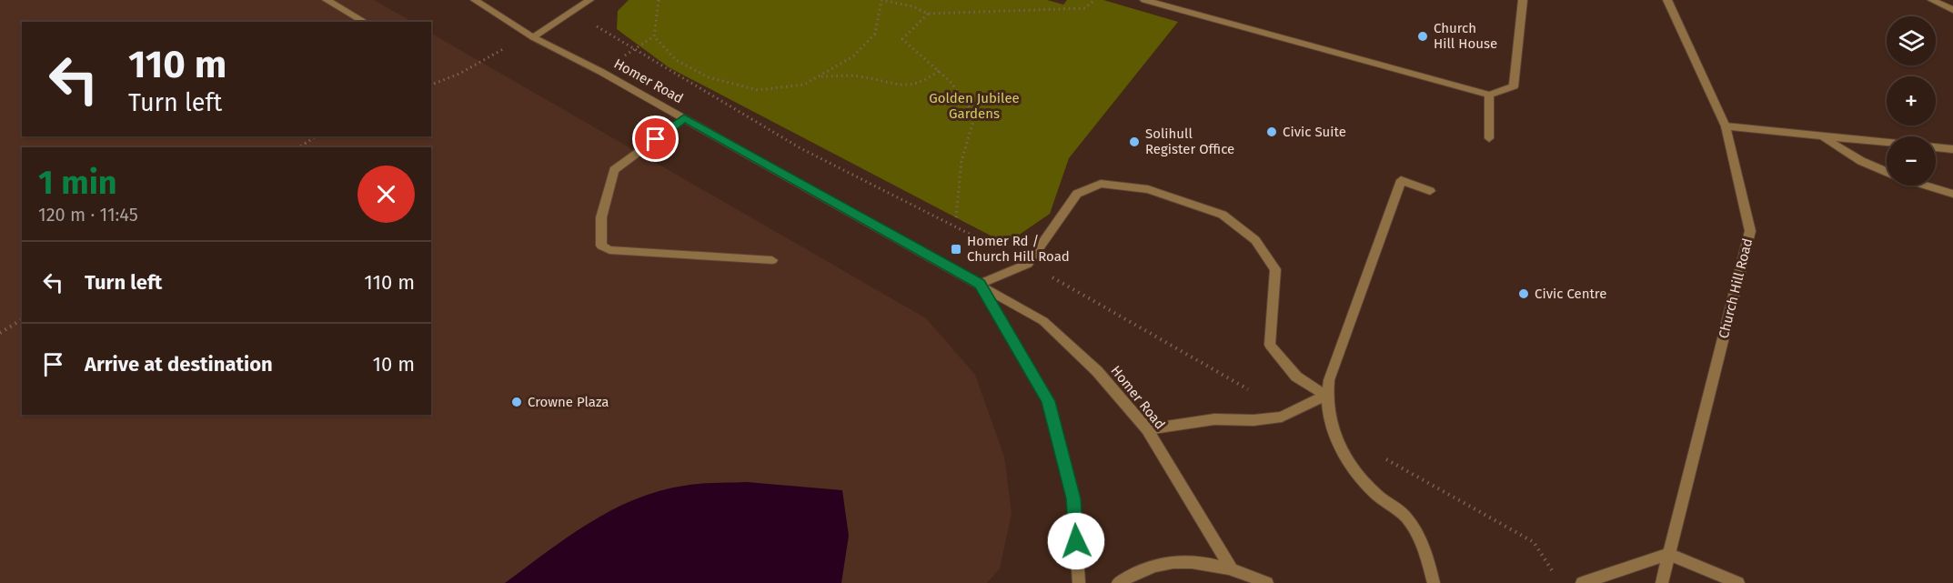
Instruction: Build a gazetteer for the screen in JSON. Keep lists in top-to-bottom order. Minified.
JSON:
{"streets":{"street":["Homer Road","Church Hill Road"]},"parks":["Golden Jubilee Gardens"],"places":{"other":["Church Hill House","Civic Suite","Solihull Register Office","Civic Centre","Crowne Plaza"],"transit":["Homer Rd / Church Hill Road"]},"page":{"map_buttons":["+","−"],"turn":["110 m","Turn left"],"heading":["1 min","120 m · 11:45"],"list":[{"name":"Turn left","value":"110 m"},{"name":"Arrive at destination","value":"10 m"}]}}
